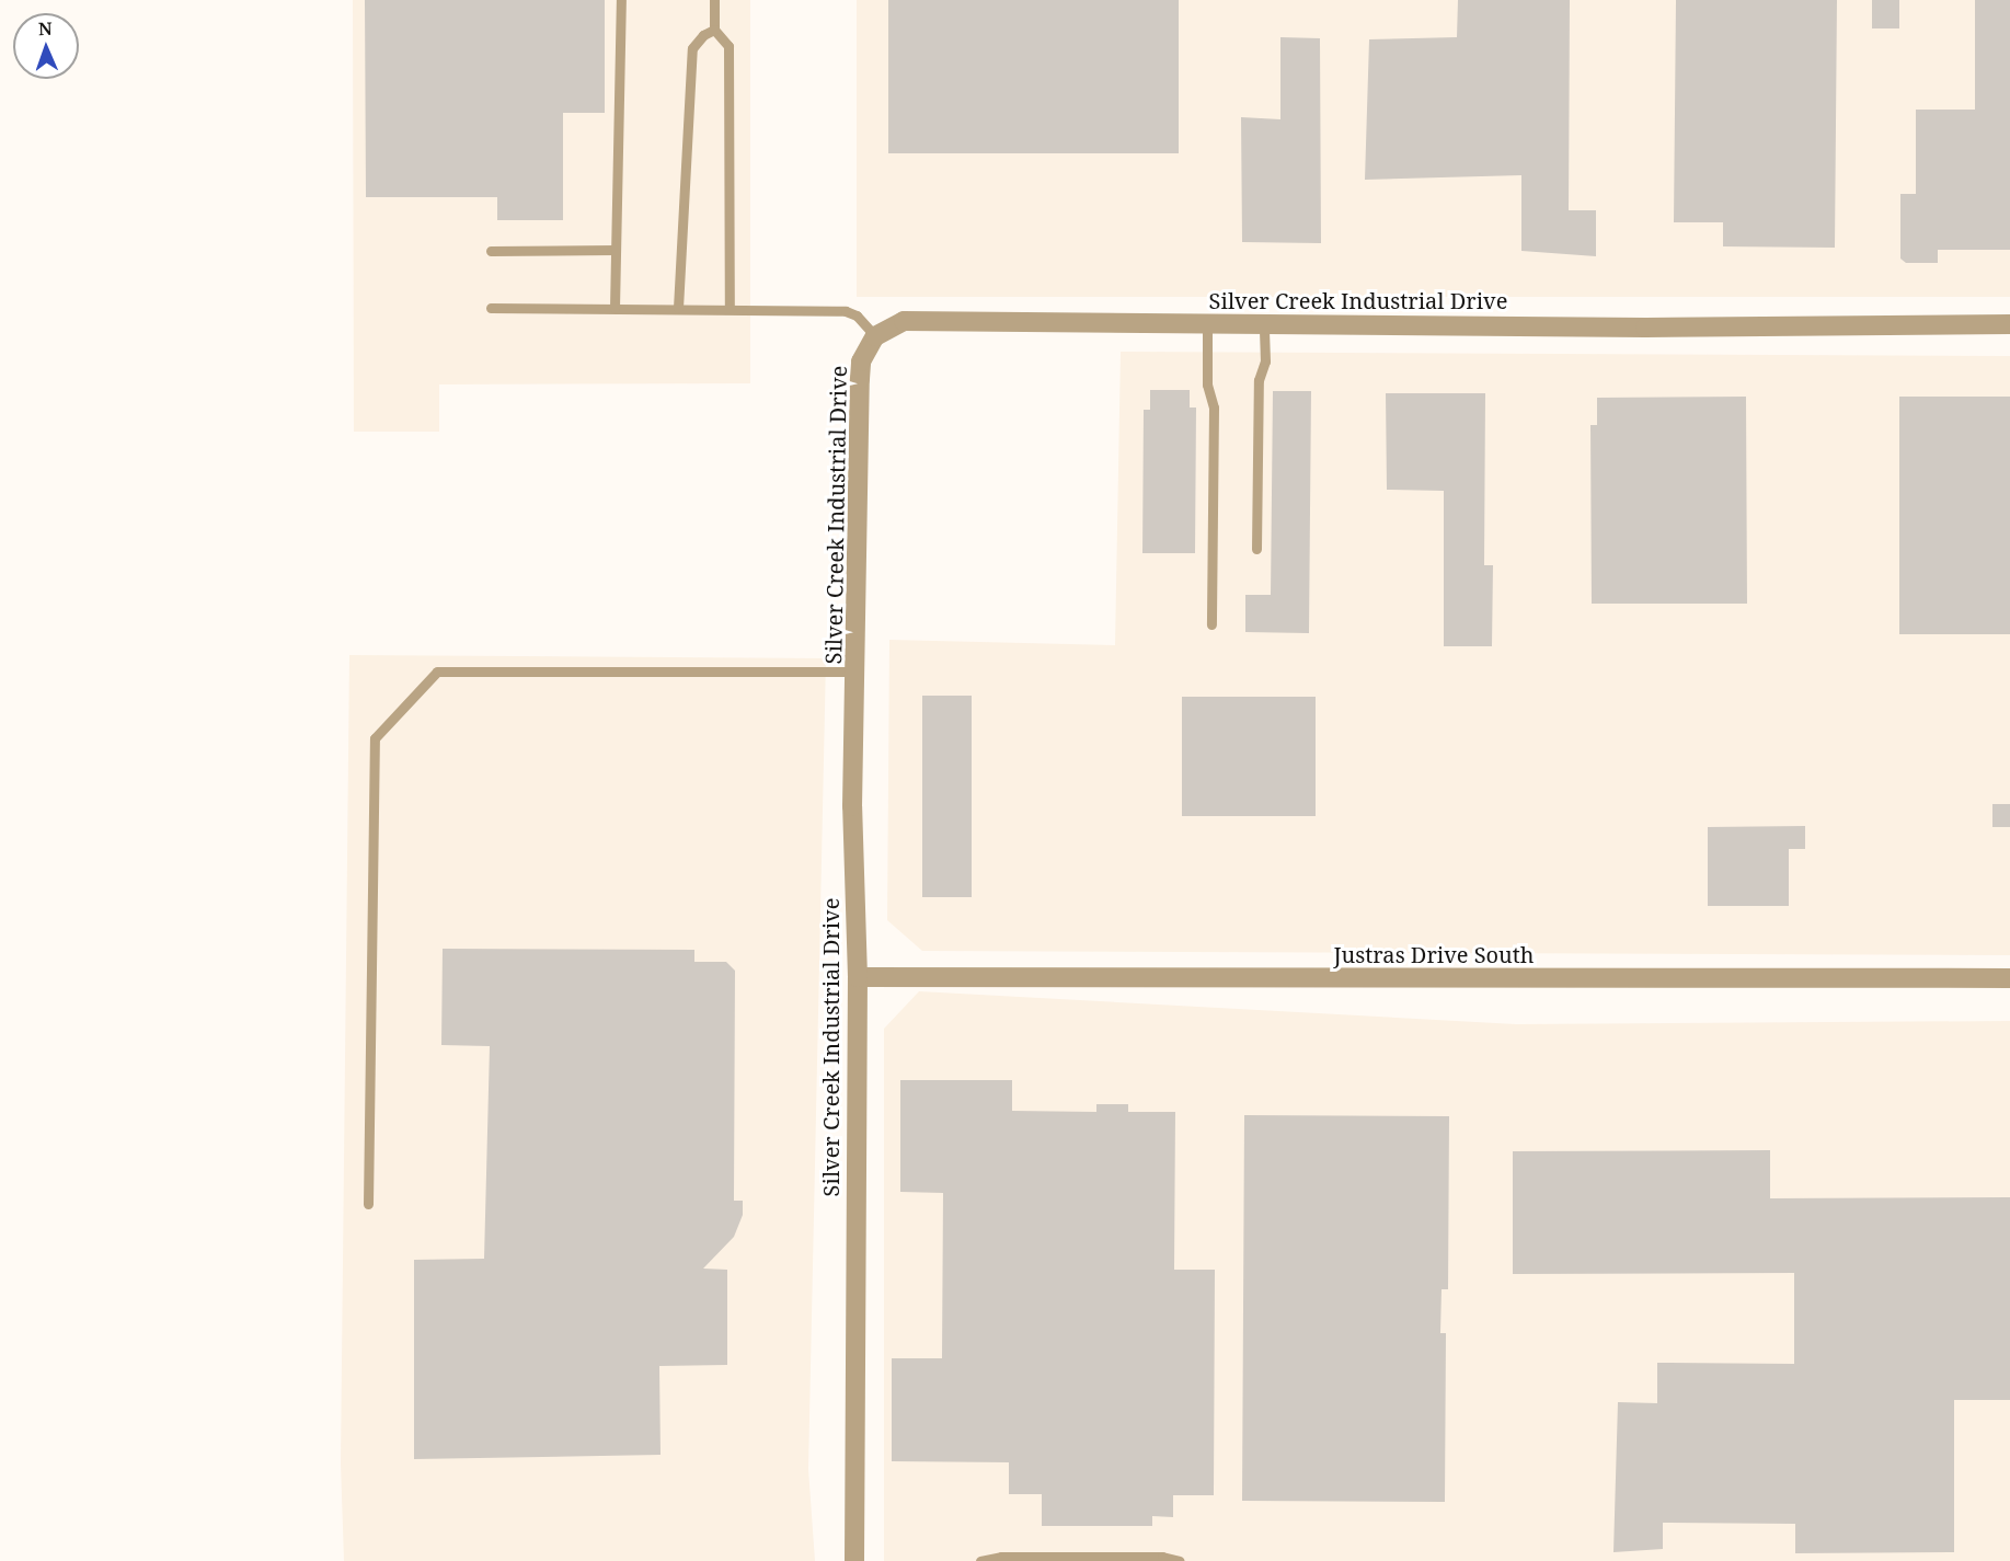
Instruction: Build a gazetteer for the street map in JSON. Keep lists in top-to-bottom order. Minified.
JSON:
{"streets":{"street":["Silver Creek Industrial Drive","Justras Drive South"]},"crossings":[["Silver Creek Industrial Drive","Justras Drive South"]],"north":"top"}
